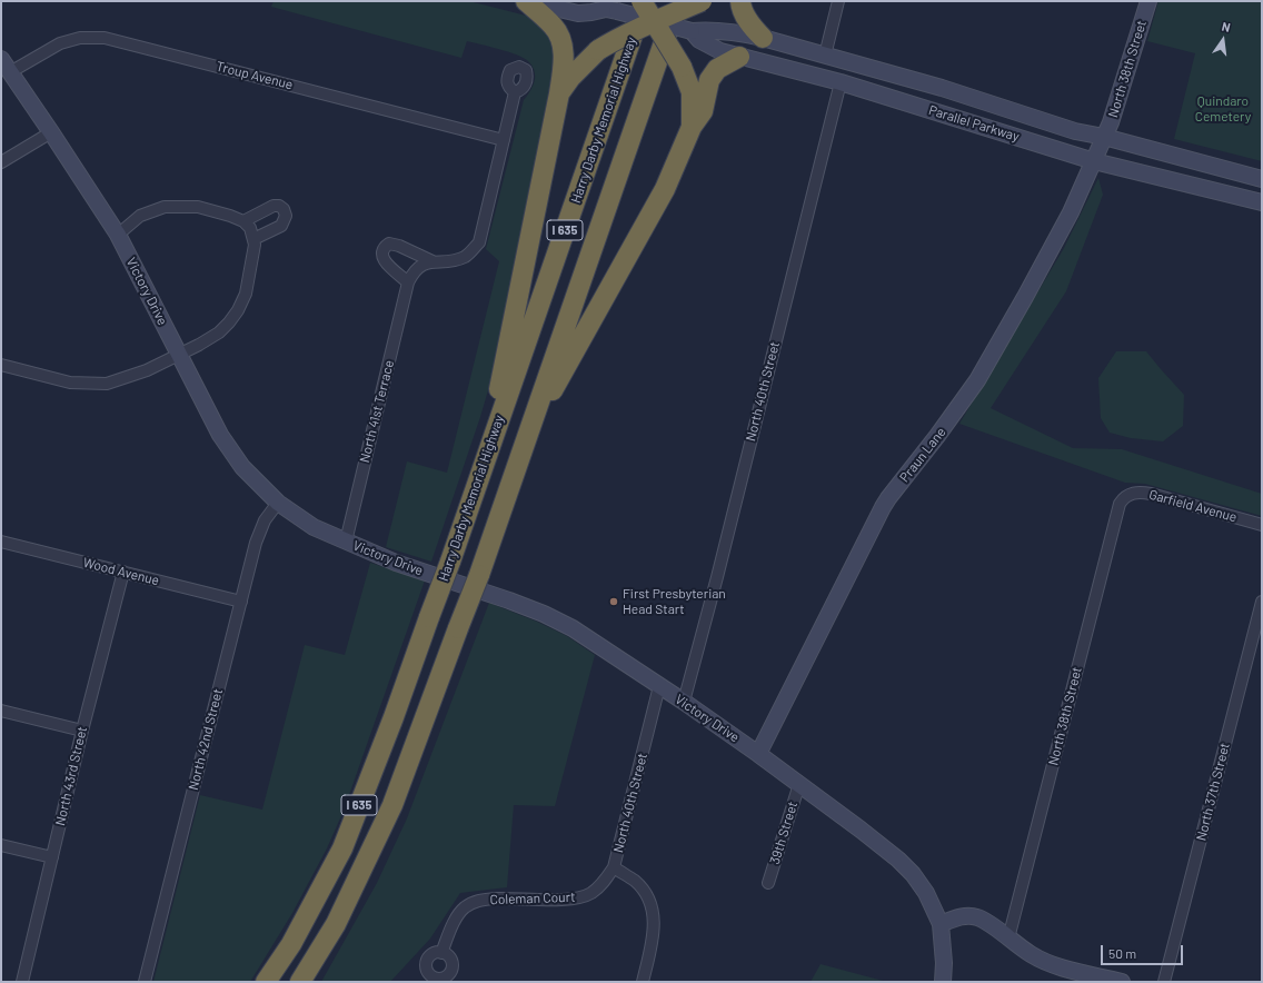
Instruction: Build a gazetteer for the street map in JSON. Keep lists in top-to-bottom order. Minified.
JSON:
{"streets":{"highway":["Harry Darby Memorial Highway","I 635"],"main road":["North 38th Street","Parallel Parkway","Victory Drive","Praun Lane"],"street":["Troup Avenue","North 40th Street","North 41st Terrace","Garfield Avenue","Wood Avenue","North 42nd Street","North 43rd Street","North 37th Street","39th Street","Coleman Court"]},"crossings":[["North 38th Street","Parallel Parkway"],["North 38th Street","Praun Lane"],["North 38th Street","Garfield Avenue"],["Troup Avenue","Victory Drive"],["Troup Avenue","North 41st Terrace"],["Parallel Parkway","North 40th Street"],["Parallel Parkway","Praun Lane"],["Victory Drive","North 40th Street"],["Victory Drive","North 41st Terrace"],["Victory Drive","Praun Lane"],["Victory Drive","North 42nd Street"],["Victory Drive","39th Street"],["North 40th Street","Coleman Court"],["Wood Avenue","North 42nd Street"],["Wood Avenue","North 43rd Street"]],"parks":["Quindaro Cemetery"],"places":["First Presbyterian Head Start"],"scale_bar":"50 m","north":"top"}
